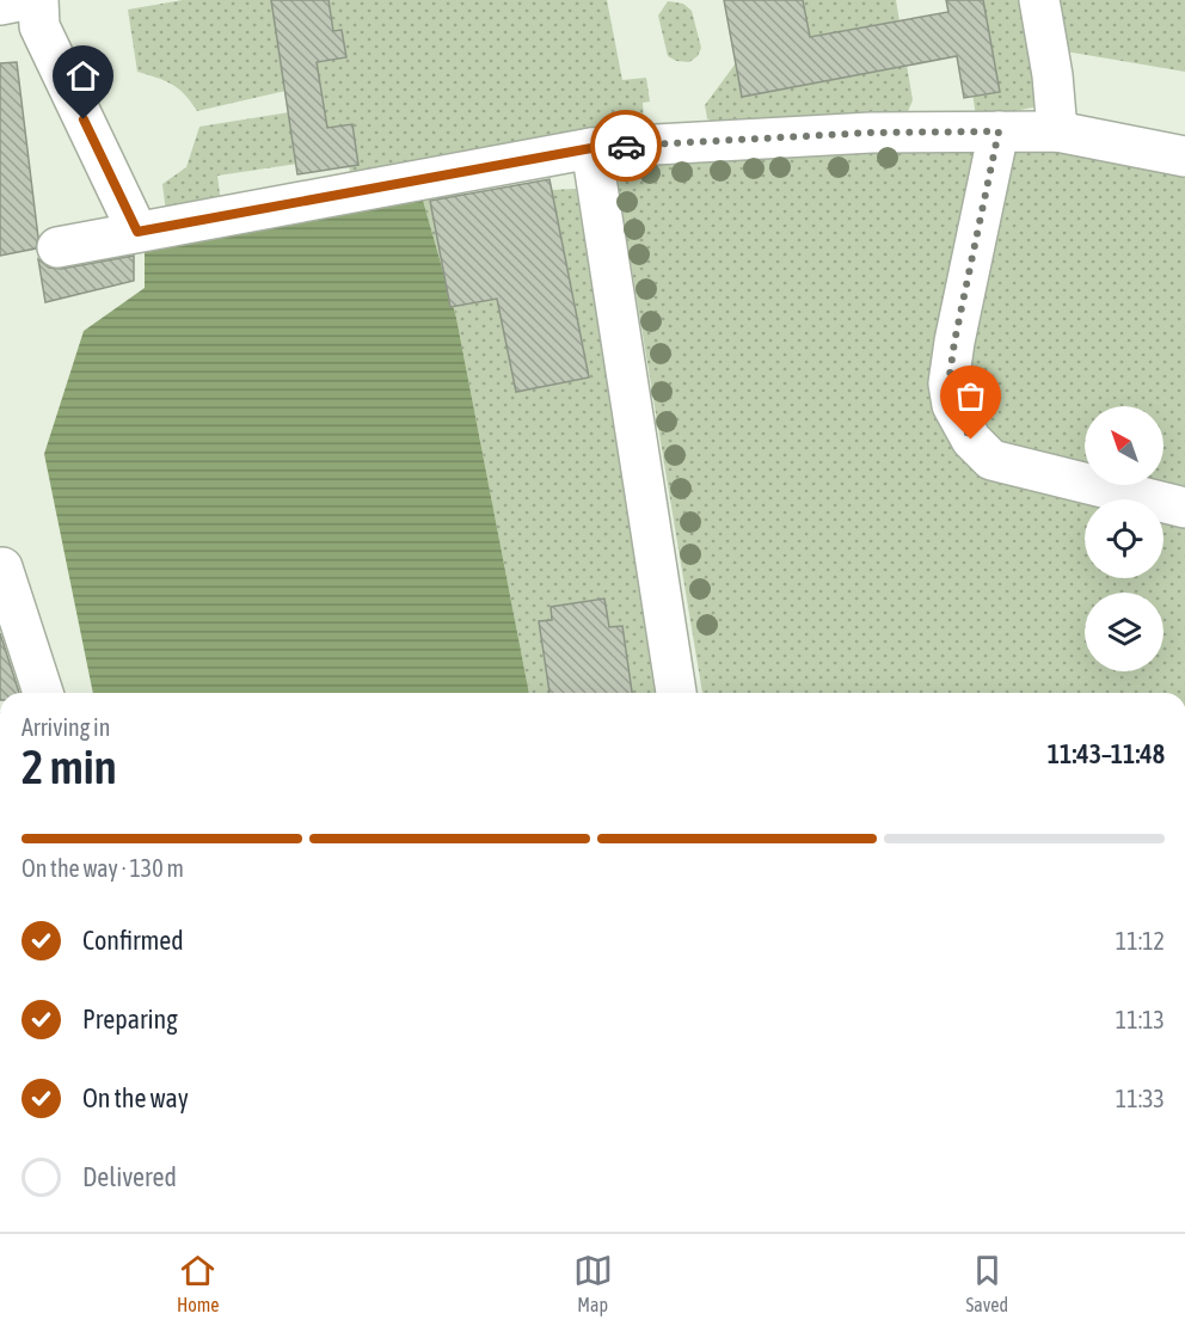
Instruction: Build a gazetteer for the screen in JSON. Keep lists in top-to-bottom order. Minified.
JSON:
{"north":"top left","page":{"heading":["2 min","Arriving in","11:43–11:48"],"bar":"On the way · 130 m","list":[["Confirmed","11:12"],["Preparing","11:13"],["On the way","11:33"],"Delivered"],"tabs":["Home","Map","Saved"]}}
